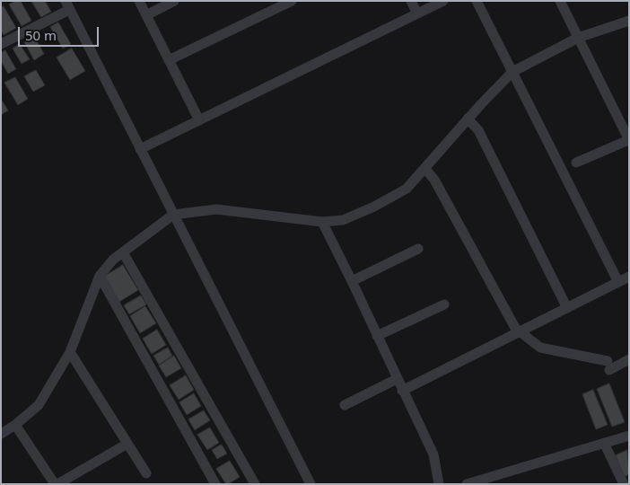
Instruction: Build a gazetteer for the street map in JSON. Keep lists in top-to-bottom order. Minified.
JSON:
{"scale_bar":"50 m"}
